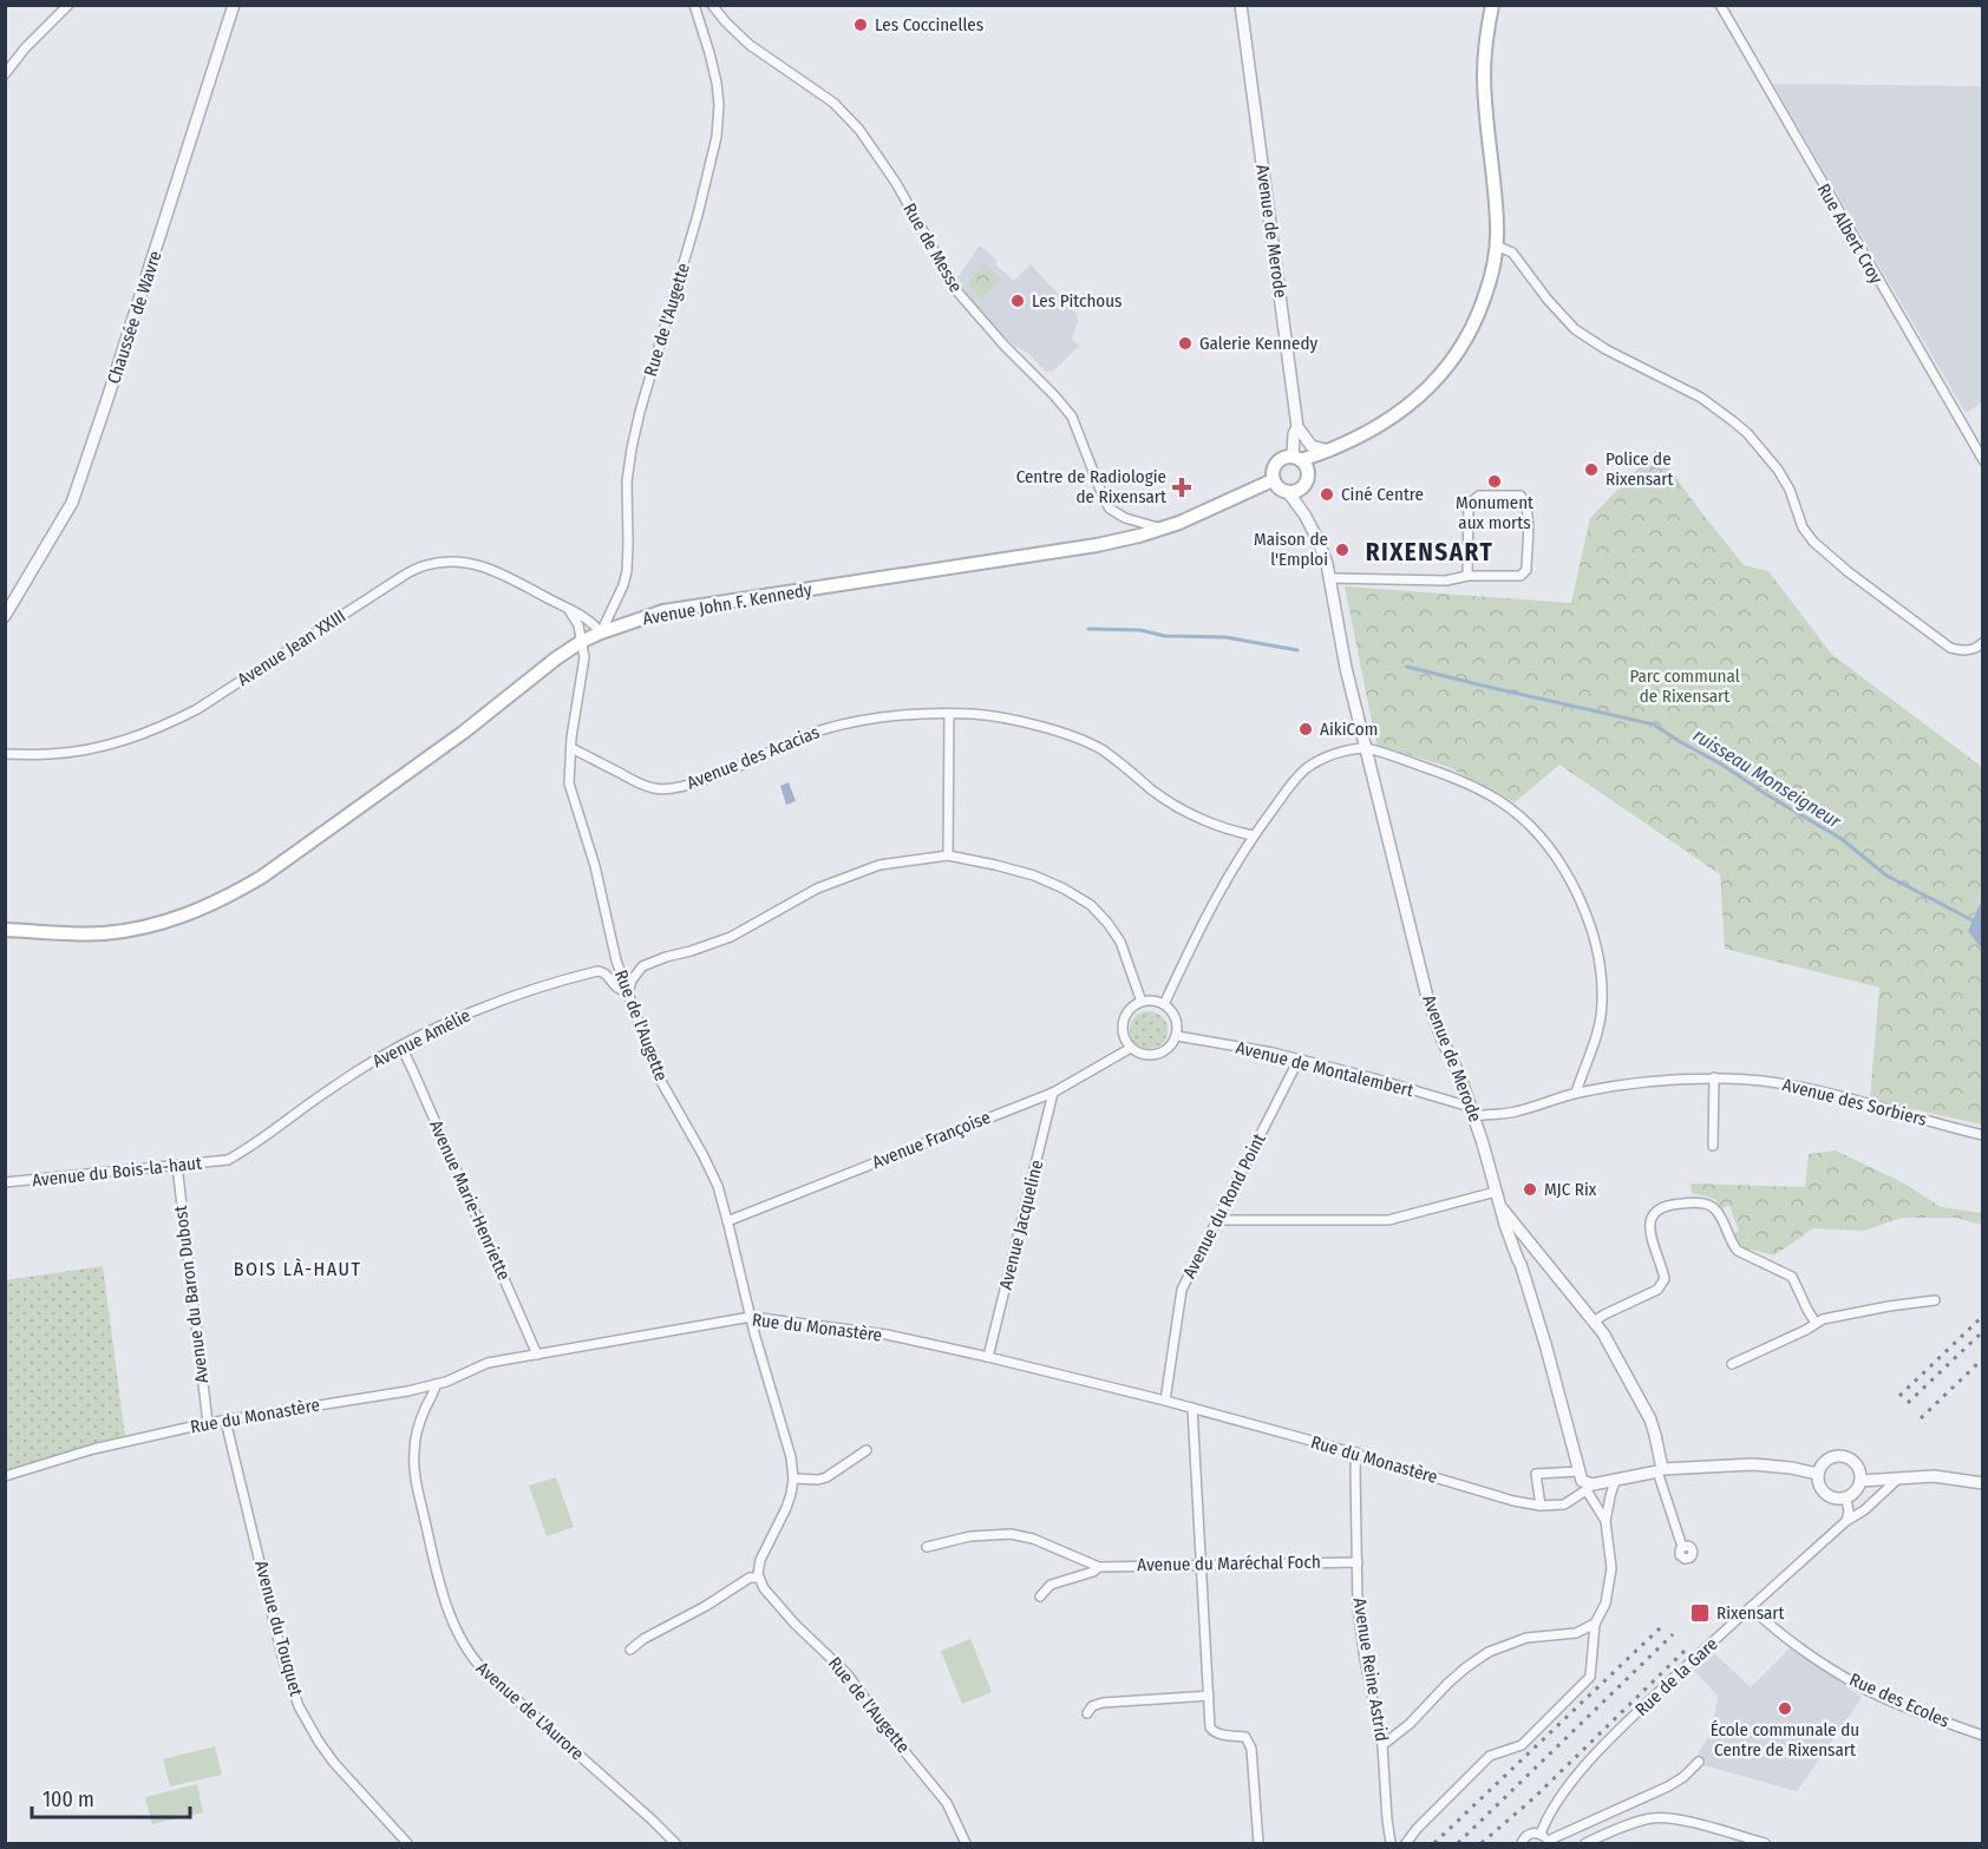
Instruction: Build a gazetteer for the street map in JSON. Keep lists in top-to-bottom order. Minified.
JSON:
{"streets":{"main road":["Avenue John F. Kennedy"],"street":["Avenue de Merode","Rue Albert Croy","Rue de Messe","Chaussée de Wavre","Rue de l'Augette","Avenue Jean XXIII","Avenue des Acacias","Avenue Amélie","Avenue de Montalembert","Avenue des Sorbiers","Avenue Françoise","Avenue du Bois-la-haut","Avenue Marie-Henriette","Avenue du Rond Point","Avenue Jacqueline","Avenue du Baron Dubost","Rue du Monastère","Avenue du Maréchal Foch","Avenue du Touquet","Avenue Reine Astrid","Rue de la Gare","Rue des Ecoles","Avenue de L'Aurore"]},"crossings":[["Avenue de Merode","Avenue John F. Kennedy"],["Avenue de Merode","Avenue de Montalembert"],["Avenue de Merode","Avenue des Sorbiers"],["Rue de Messe","Avenue John F. Kennedy"],["Rue de l'Augette","Avenue John F. Kennedy"],["Rue de l'Augette","Avenue Jean XXIII"],["Rue de l'Augette","Avenue des Acacias"],["Rue de l'Augette","Avenue Amélie"],["Rue de l'Augette","Avenue Françoise"],["Rue de l'Augette","Rue du Monastère"],["Avenue John F. Kennedy","Avenue Jean XXIII"],["Avenue Amélie","Avenue du Bois-la-haut"],["Avenue Amélie","Avenue Marie-Henriette"],["Avenue de Montalembert","Avenue des Sorbiers"],["Avenue de Montalembert","Avenue Françoise"],["Avenue de Montalembert","Avenue du Rond Point"],["Avenue Françoise","Avenue Jacqueline"],["Avenue du Bois-la-haut","Avenue du Baron Dubost"],["Avenue Marie-Henriette","Rue du Monastère"],["Avenue du Rond Point","Rue du Monastère"],["Avenue Jacqueline","Rue du Monastère"],["Avenue du Baron Dubost","Rue du Monastère"],["Rue du Monastère","Avenue du Touquet"],["Rue du Monastère","Avenue Reine Astrid"],["Rue du Monastère","Avenue de L'Aurore"],["Avenue du Maréchal Foch","Avenue Reine Astrid"],["Rue de la Gare","Rue des Ecoles"]],"districts":["RIXENSART","BOIS LÀ-HAUT"],"water":["ruisseau Monseigneur"],"parks":["Parc communal de Rixensart"],"places":{"other":["Les Coccinelles","Les Pitchous","Galerie Kennedy","Police de Rixensart","Monument aux morts","Ciné Centre","Maison de l'Emploi","AikiCom","MJC Rix","École communale du Centre de Rixensart"],"health":["Centre de Radiologie de Rixensart"],"transit":["Rixensart"]},"scale_bar":"100 m"}
